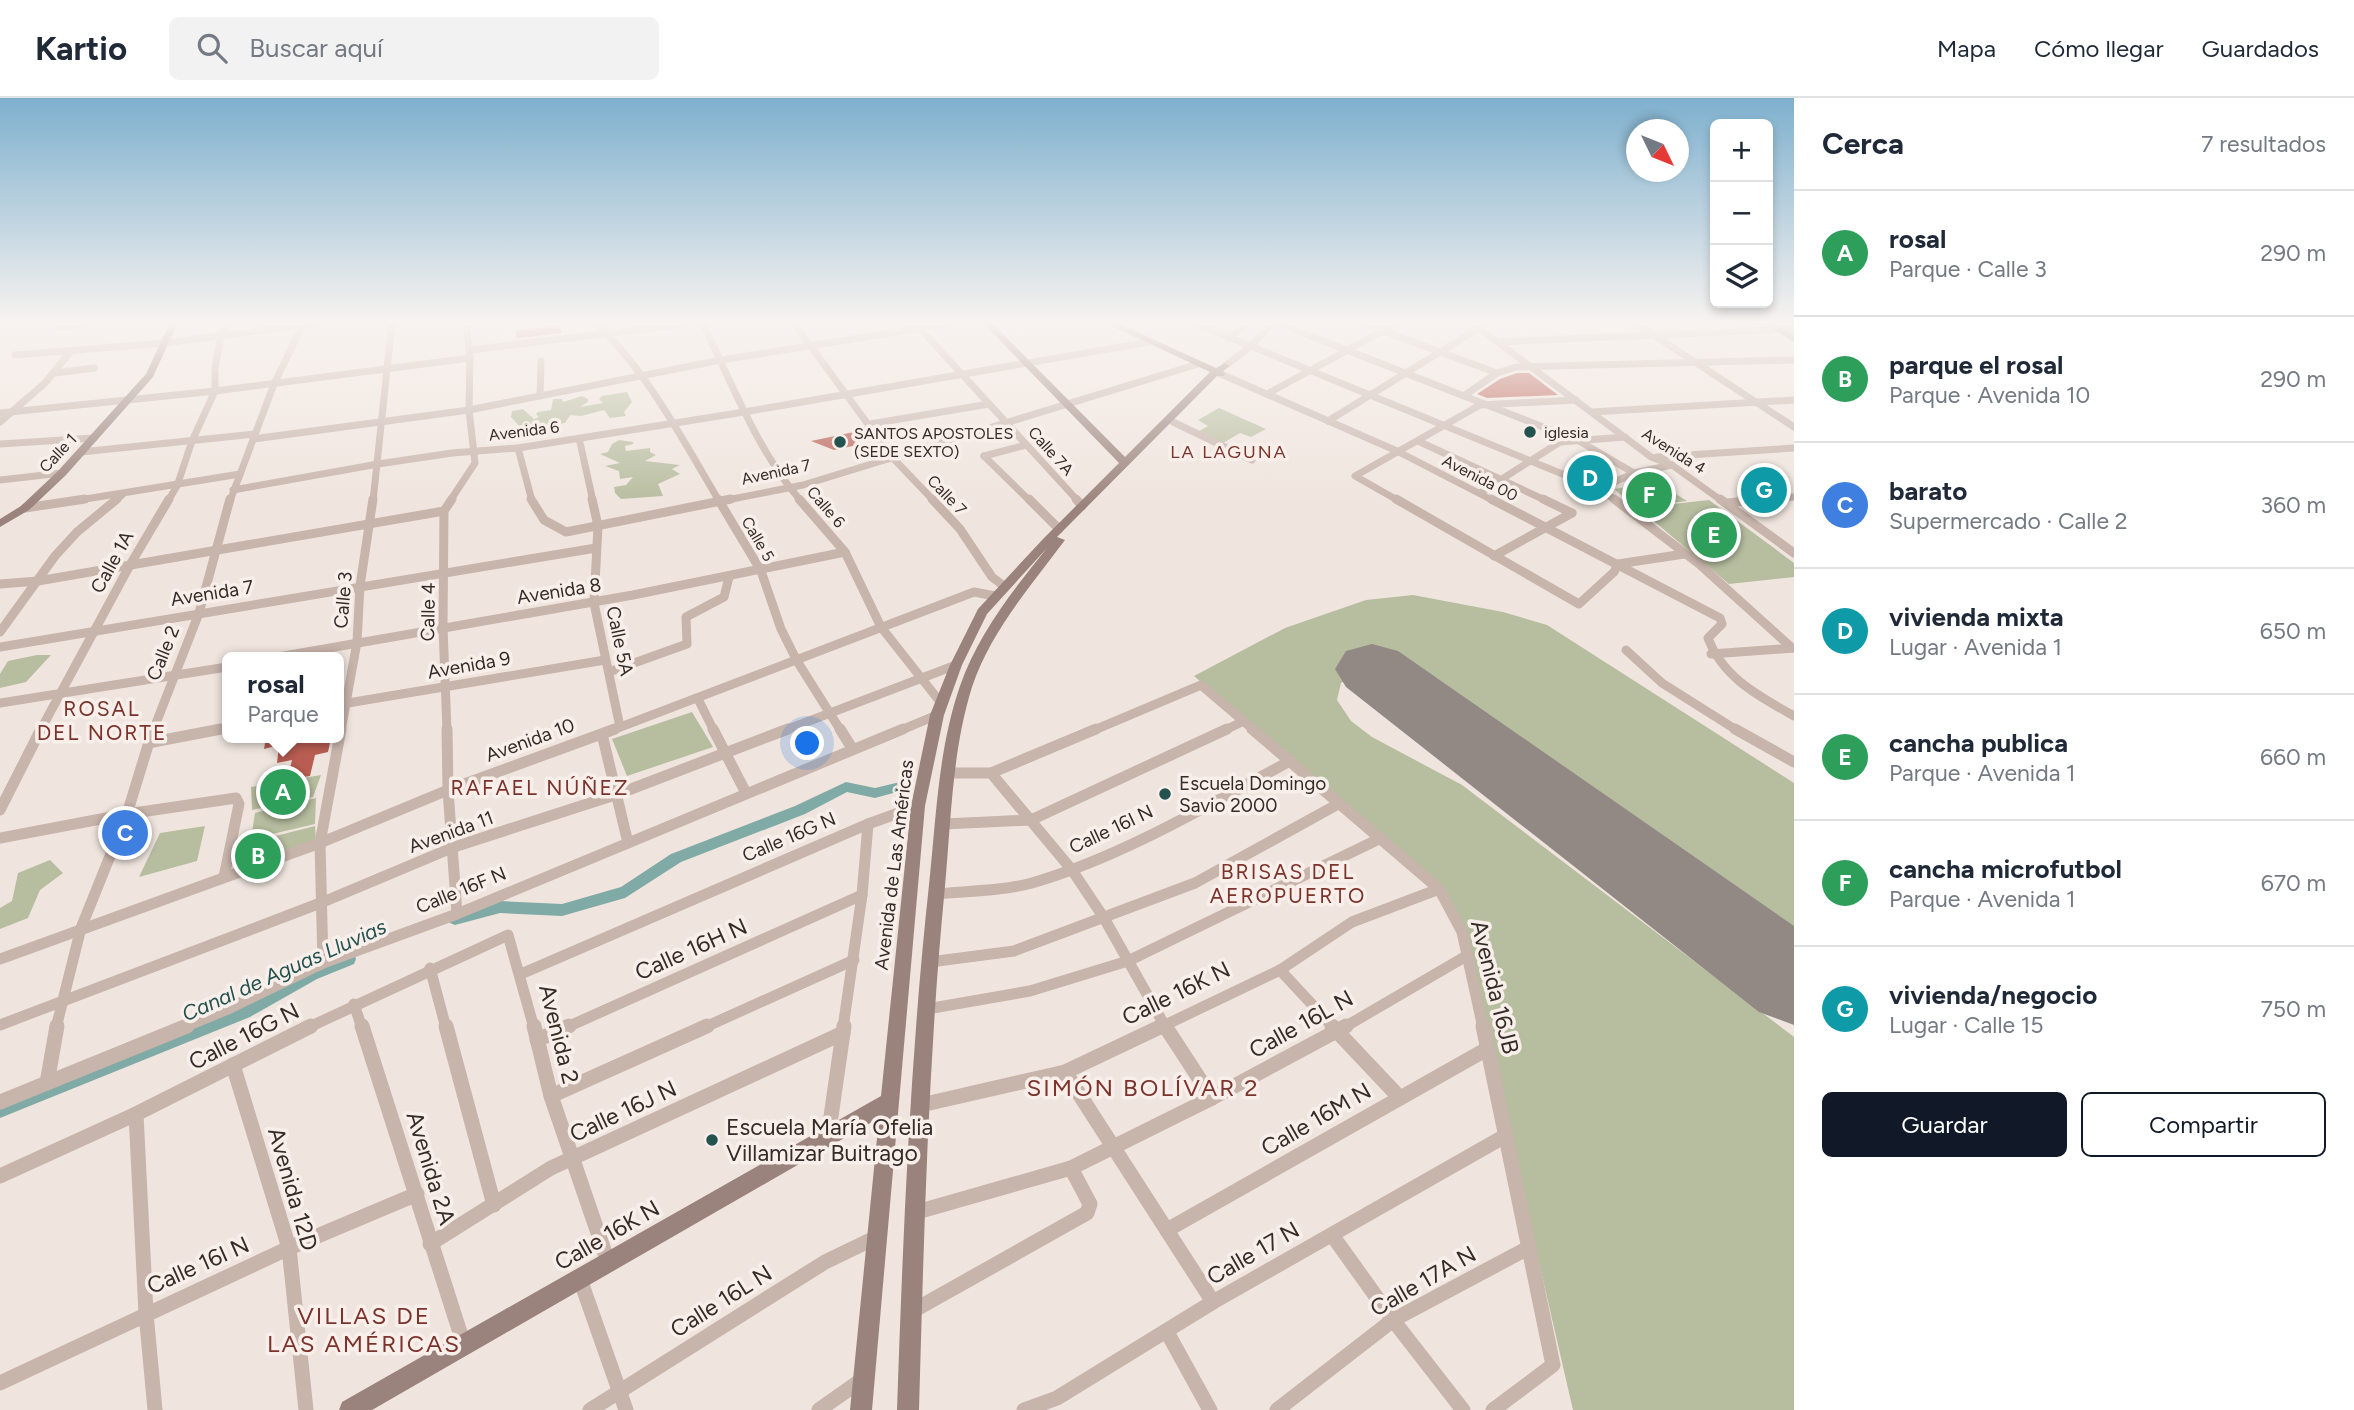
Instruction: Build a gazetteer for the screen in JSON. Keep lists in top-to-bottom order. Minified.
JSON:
{"streets":{"main road":["Calle 1","Avenida de Las Américas","Calle 16K N"],"street":["Avenida 6","Calle 7A","Avenida 4","Avenida 7","Avenida 00","Calle 7","Calle 6","Calle 5","Calle 1A","Avenida 8","Calle 3","Calle 4","Calle 5A","Calle 2","Avenida 9","Avenida 10","Calle 16I N","Avenida 11","Calle 16G N","Calle 16F N","Calle 16H N","Avenida 16JB","Calle 16L N","Avenida 2","Calle 16J N","Calle 16M N","Avenida 2A","Avenida 12D","Calle 17 N","Calle 17A N"]},"crossings":[["Avenida 6","Avenida 7"],["Avenida 6","Calle 7"],["Avenida 6","Calle 6"],["Avenida 6","Calle 5"],["Avenida 6","Calle 3"],["Avenida 6","Calle 5A"],["Avenida 6","Calle 2"],["Calle 7A","Avenida 7"],["Calle 7A","Avenida de Las Américas"],["Avenida 7","Calle 7"],["Avenida 7","Calle 6"],["Avenida 7","Calle 5"],["Avenida 7","Calle 1A"],["Avenida 7","Calle 3"],["Avenida 7","Calle 4"],["Avenida 7","Calle 5A"],["Avenida 7","Calle 2"],["Calle 7","Avenida 10"],["Calle 7","Avenida de Las Américas"],["Calle 6","Avenida 8"],["Calle 6","Avenida 10"],["Calle 6","Avenida 11"],["Calle 6","Avenida de Las Américas"],["Calle 6","Calle 16F N"],["Calle 5","Avenida 8"],["Calle 5","Avenida 10"],["Calle 5","Avenida 11"],["Calle 5","Calle 16F N"],["Avenida 8","Calle 3"],["Avenida 8","Calle 4"],["Avenida 8","Calle 5A"],["Calle 3","Avenida 10"],["Calle 3","Avenida 11"],["Calle 3","Calle 16F N"],["Calle 4","Avenida 9"],["Calle 4","Avenida 10"],["Calle 4","Avenida 11"],["Calle 4","Calle 16F N"],["Calle 5A","Avenida 9"],["Calle 5A","Avenida 10"],["Calle 2","Avenida 10"],["Calle 2","Avenida 11"],["Calle 2","Calle 16F N"],["Avenida 10","Avenida de Las Américas"],["Calle 16I N","Avenida 16JB"],["Calle 16I N","Avenida 2A"],["Calle 16I N","Avenida 12D"],["Avenida 11","Avenida de Las Américas"],["Calle 16G N","Avenida de Las Américas"],["Calle 16G N","Avenida 2"],["Calle 16G N","Avenida 2A"],["Calle 16G N","Avenida 12D"],["Avenida de Las Américas","Calle 16F N"],["Avenida de Las Américas","Calle 16K N"],["Avenida de Las Américas","Calle 16L N"],["Calle 16H N","Avenida 2"],["Avenida 16JB","Calle 16K N"],["Avenida 16JB","Calle 16L N"],["Avenida 16JB","Calle 16M N"],["Avenida 16JB","Calle 17 N"],["Avenida 16JB","Calle 17A N"],["Calle 16K N","Avenida 2"],["Calle 16K N","Avenida 2A"],["Avenida 2","Calle 16J N"],["Calle 16J N","Avenida 2A"]],"districts":["LA LAGUNA","ROSAL DEL NORTE","RAFAEL NÚÑEZ","BRISAS DEL AEROPUERTO","SIMÓN BOLÍVAR 2","VILLAS DE LAS AMÉRICAS"],"water":["Canal de Aguas Lluvias"],"places":["iglesia","SANTOS APOSTOLES (SEDE SEXTO)","Escuela Domingo Savio 2000","Escuela María Ofelia Villamizar Buitrago"],"north":"bottom right","page":{"header":"Kartio","search":"Buscar aquí","nav":["Mapa","Cómo llegar","Guardados"],"heading":["Cerca","7 resultados"],"map_buttons":["+","−"],"list":[{"mark":"A","name":"rosal","note":"Parque · Calle 3","value":"290 m"},{"mark":"B","name":"parque el rosal","note":"Parque · Avenida 10","value":"290 m"},{"mark":"C","name":"barato","note":"Supermercado · Calle 2","value":"360 m"},{"mark":"D","name":"vivienda mixta","note":"Lugar · Avenida 1","value":"650 m"},{"mark":"E","name":"cancha publica","note":"Parque · Avenida 1","value":"660 m"},{"mark":"F","name":"cancha microfutbol","note":"Parque · Avenida 1","value":"670 m"},{"mark":"G","name":"vivienda/negocio","note":"Lugar · Calle 15","value":"750 m"}],"pins":["D","G","F","E","A","C","B"],"popup":["rosal","Parque"],"buttons":["Guardar","Compartir"]}}
